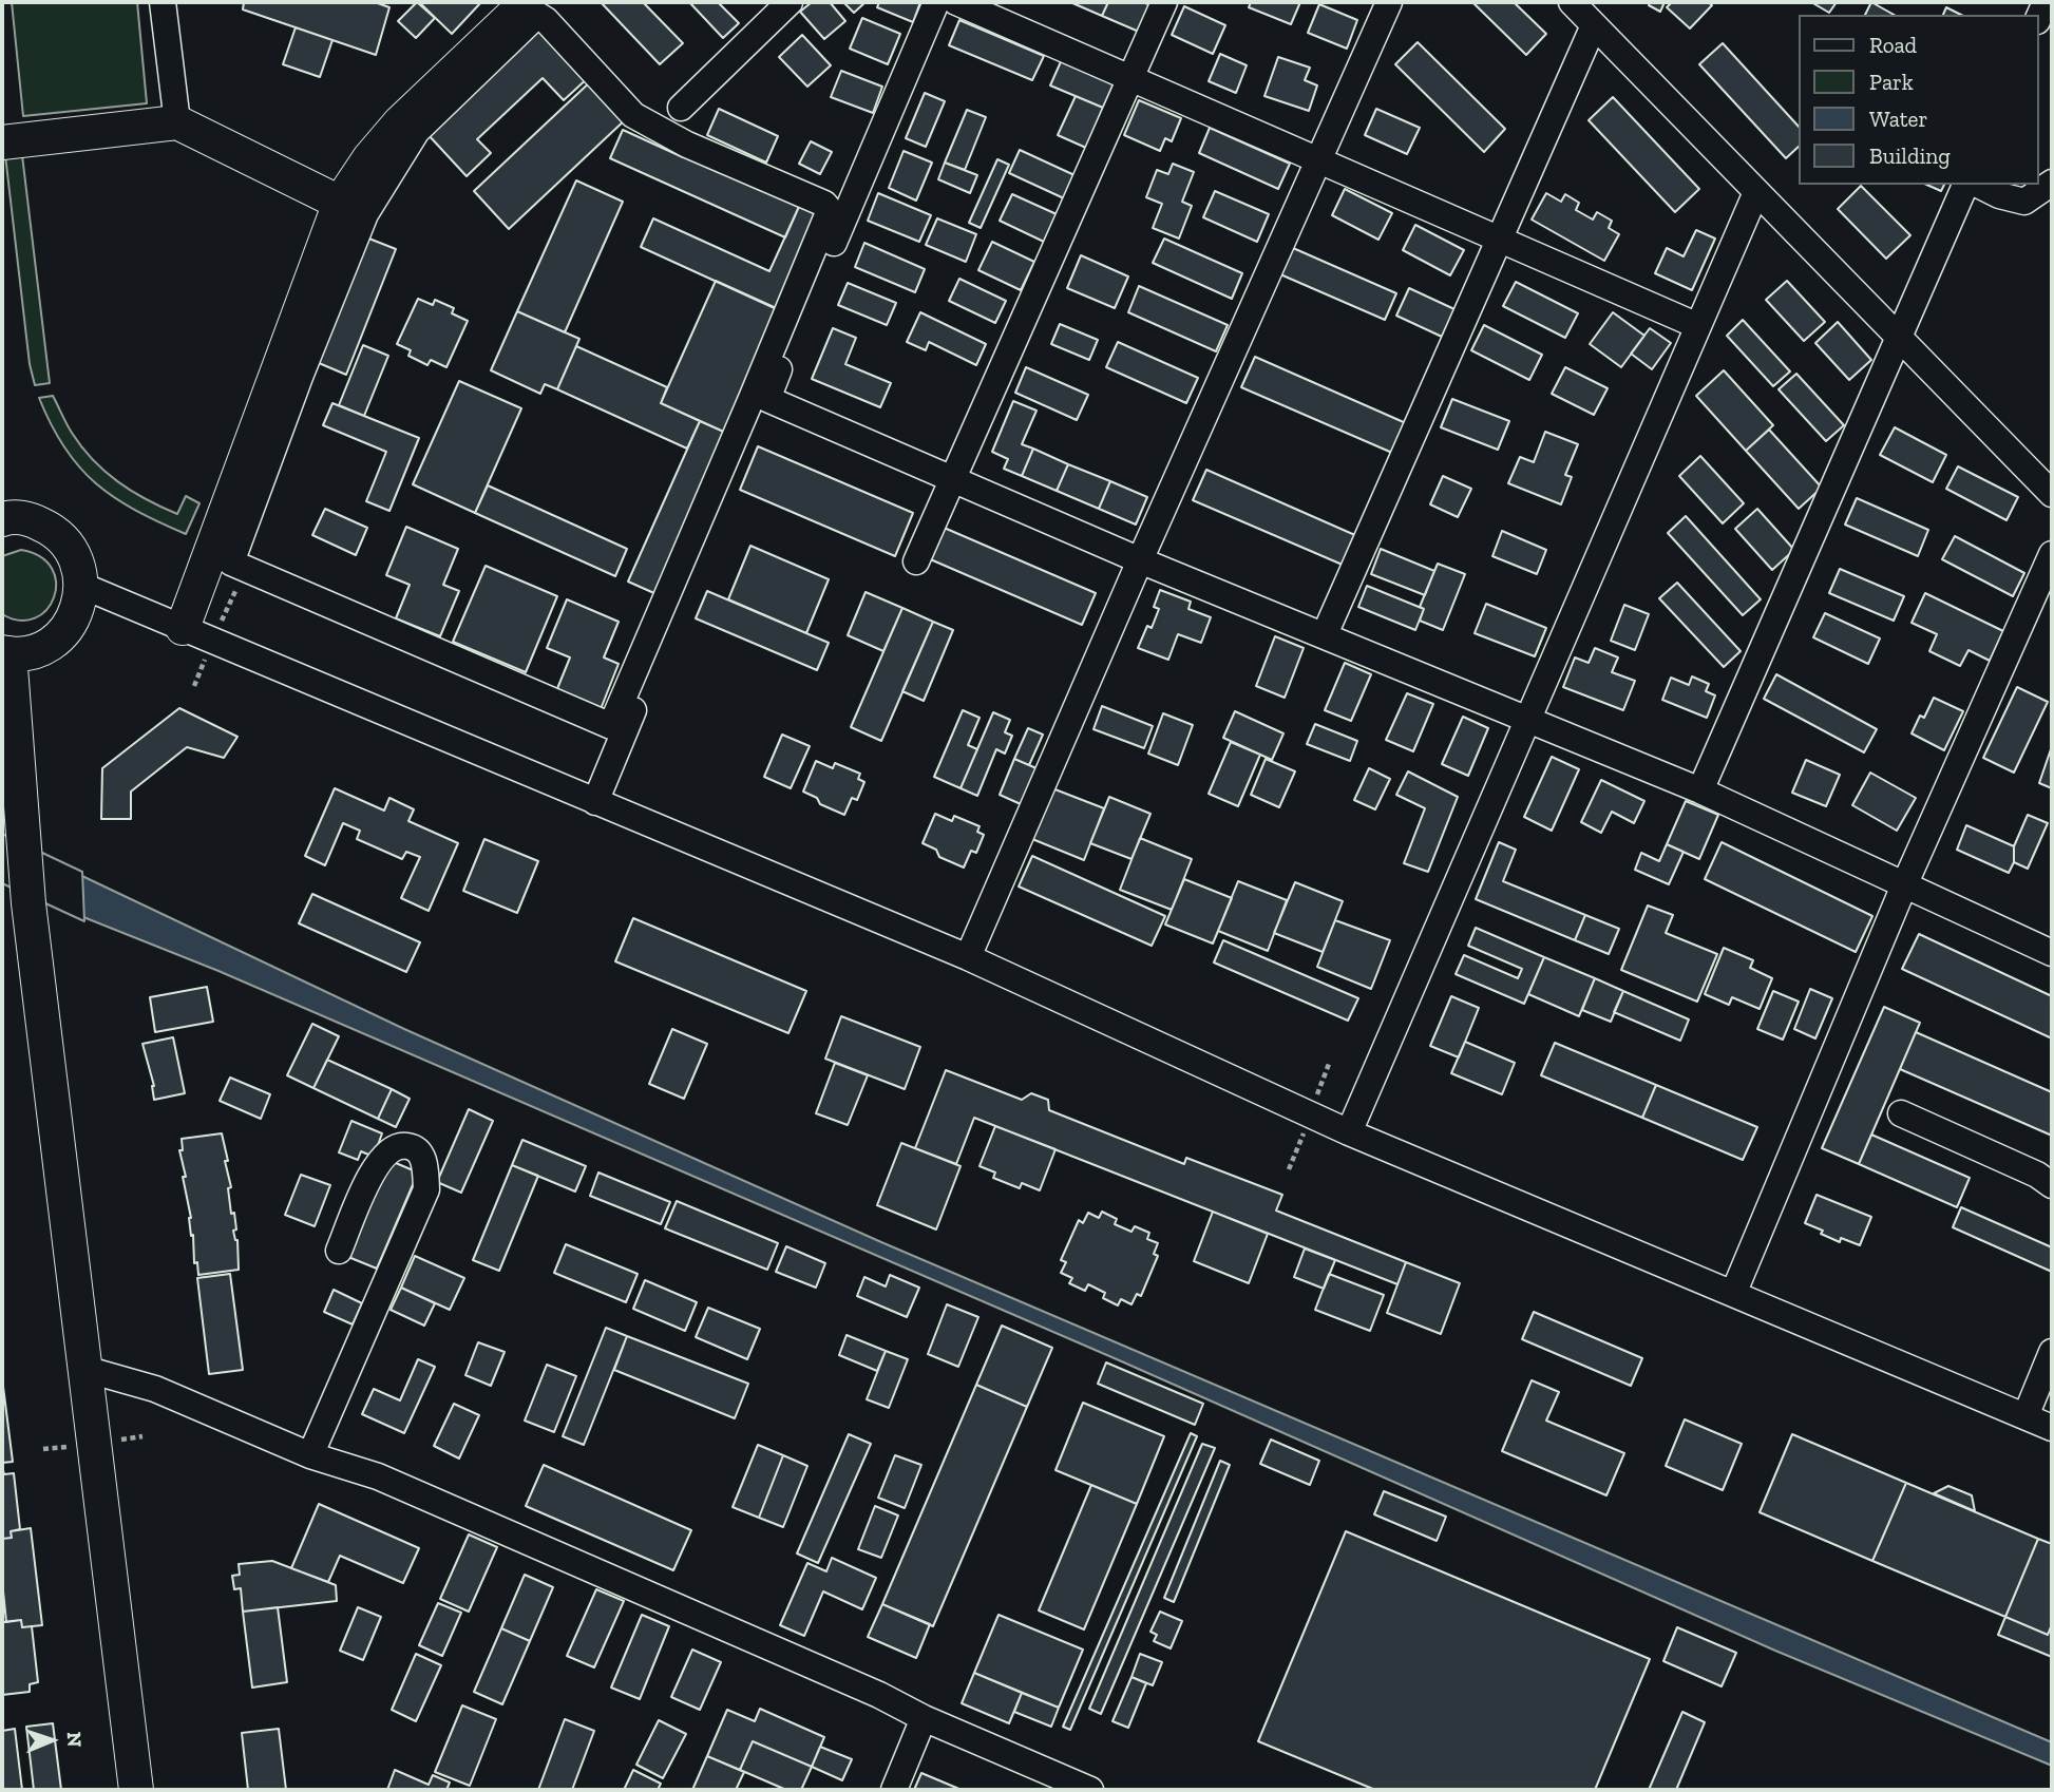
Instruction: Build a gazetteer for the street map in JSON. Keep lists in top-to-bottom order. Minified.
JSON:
{"legend":["Road","Park","Water","Building"],"north":"right"}
